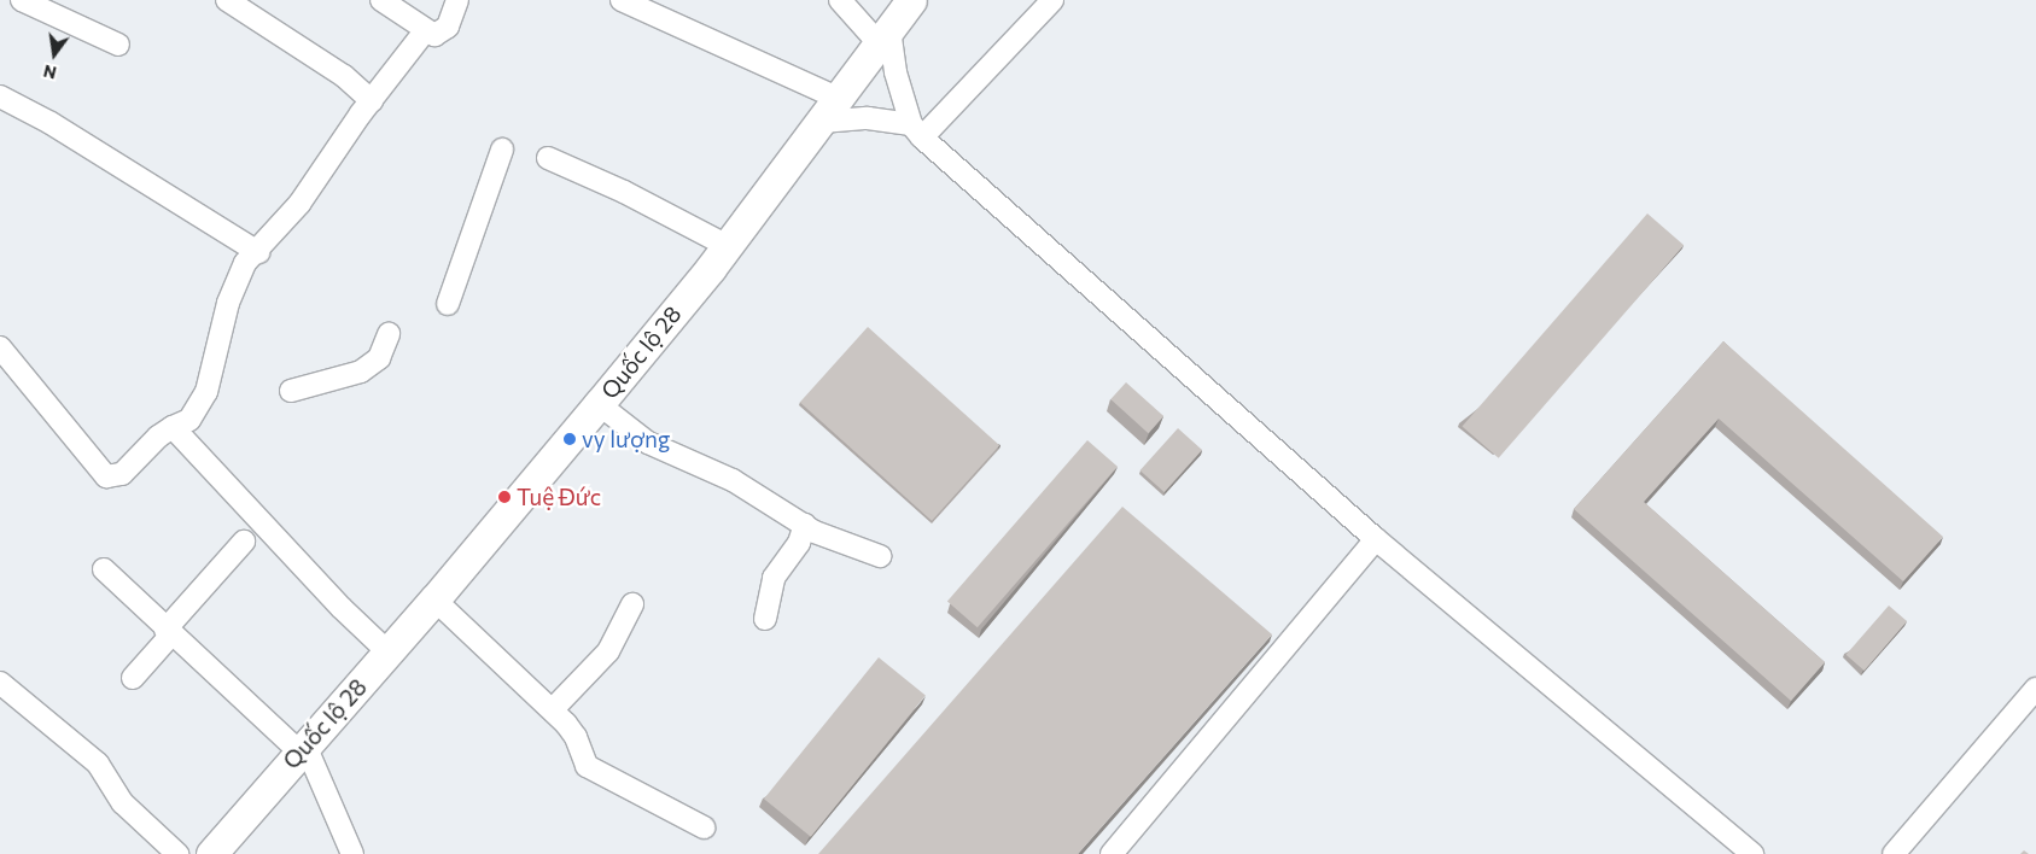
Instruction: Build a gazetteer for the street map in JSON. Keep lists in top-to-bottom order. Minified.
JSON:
{"streets":{"highway":["Quốc lộ 28"]},"places":["vy lượng","Tuệ Đức"],"north":"bottom"}
